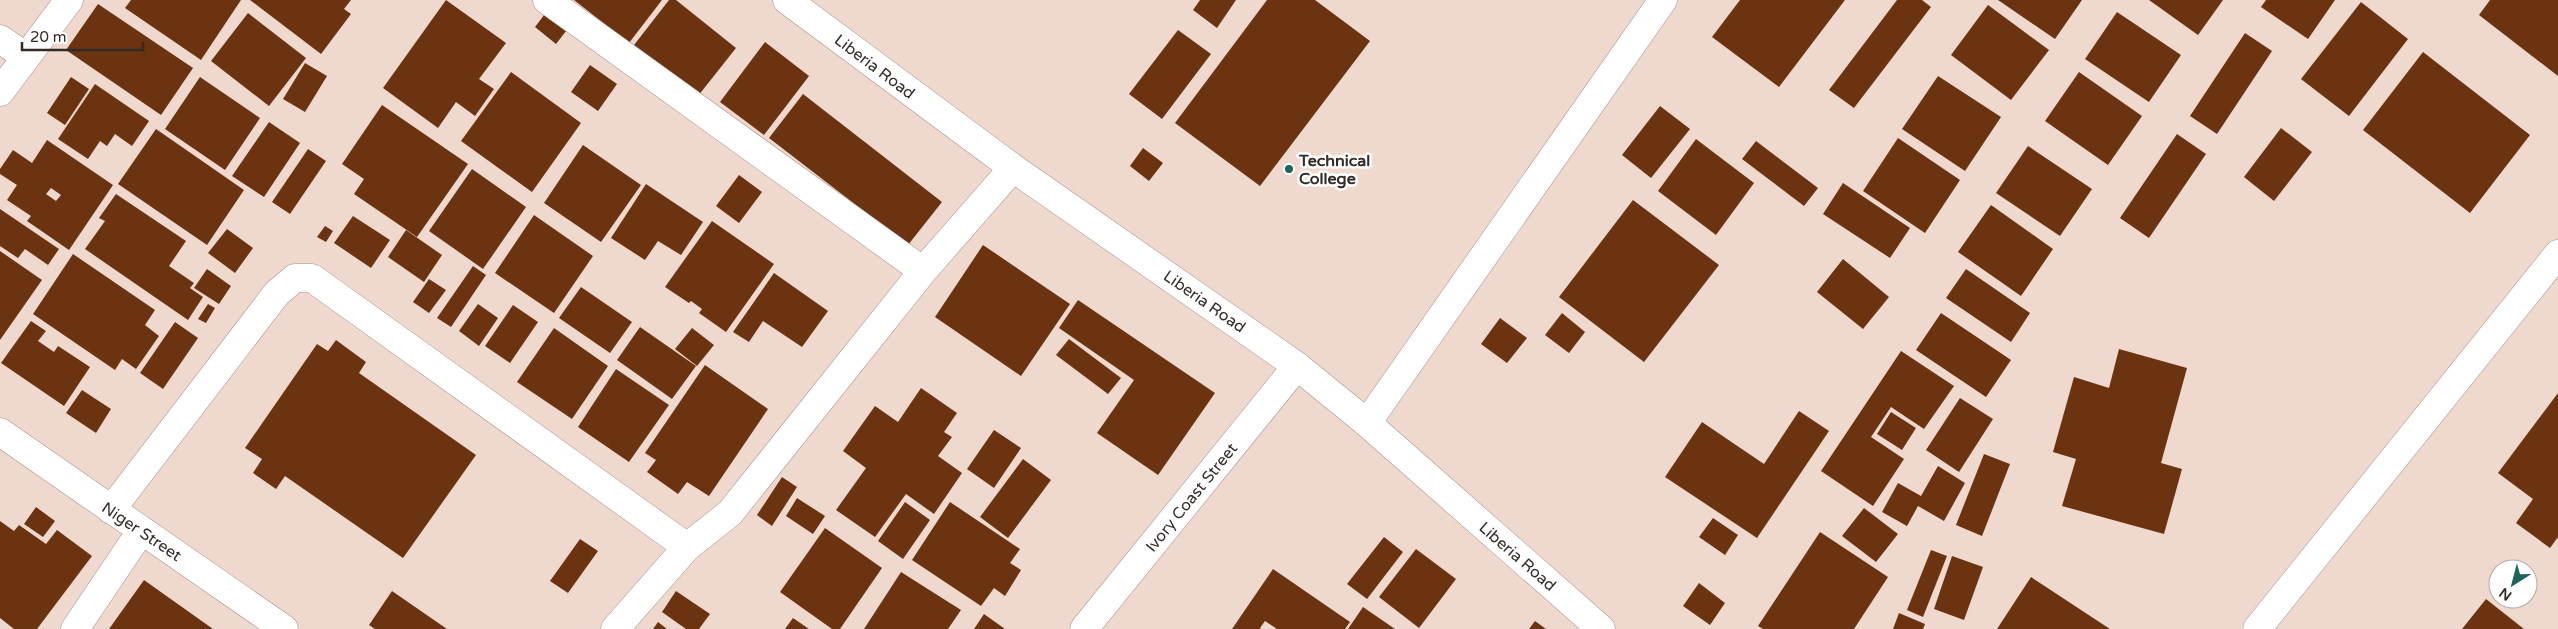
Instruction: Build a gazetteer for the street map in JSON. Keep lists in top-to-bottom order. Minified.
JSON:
{"streets":{"street":["Liberia Road","Ivory Coast Street","Niger Street"]},"crossings":[["Liberia Road","Ivory Coast Street"]],"places":["Technical College"],"scale_bar":"20 m","north":"bottom left"}
